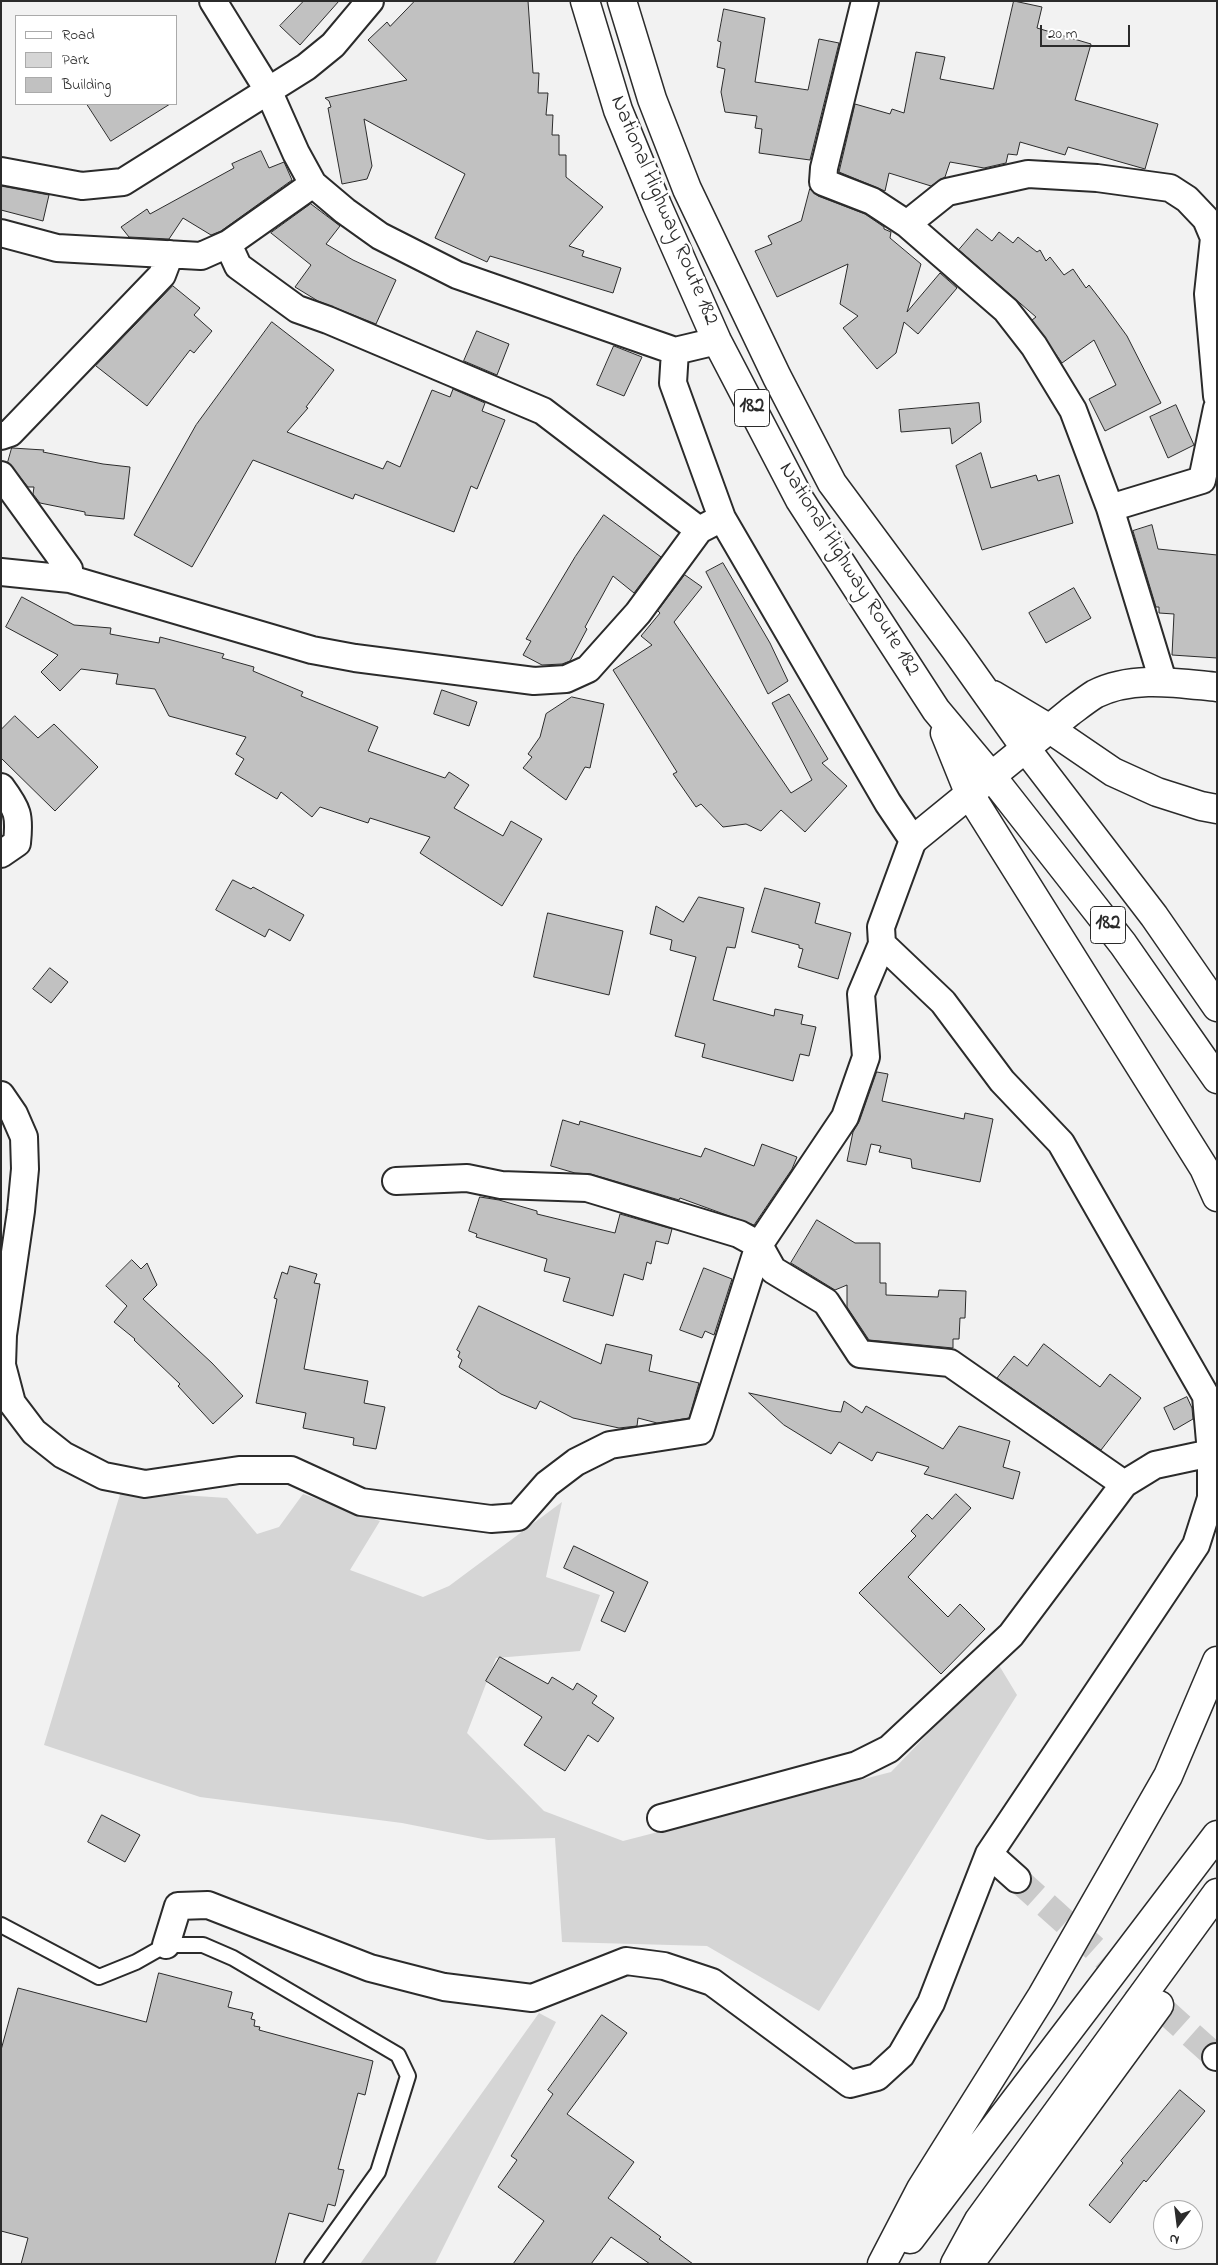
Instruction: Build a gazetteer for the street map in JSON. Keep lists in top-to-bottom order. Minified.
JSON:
{"streets":{"main road":["National Highway Route 182","182"]},"legend":["Road","Park","Building"],"scale_bar":"20 m","north":"bottom"}
